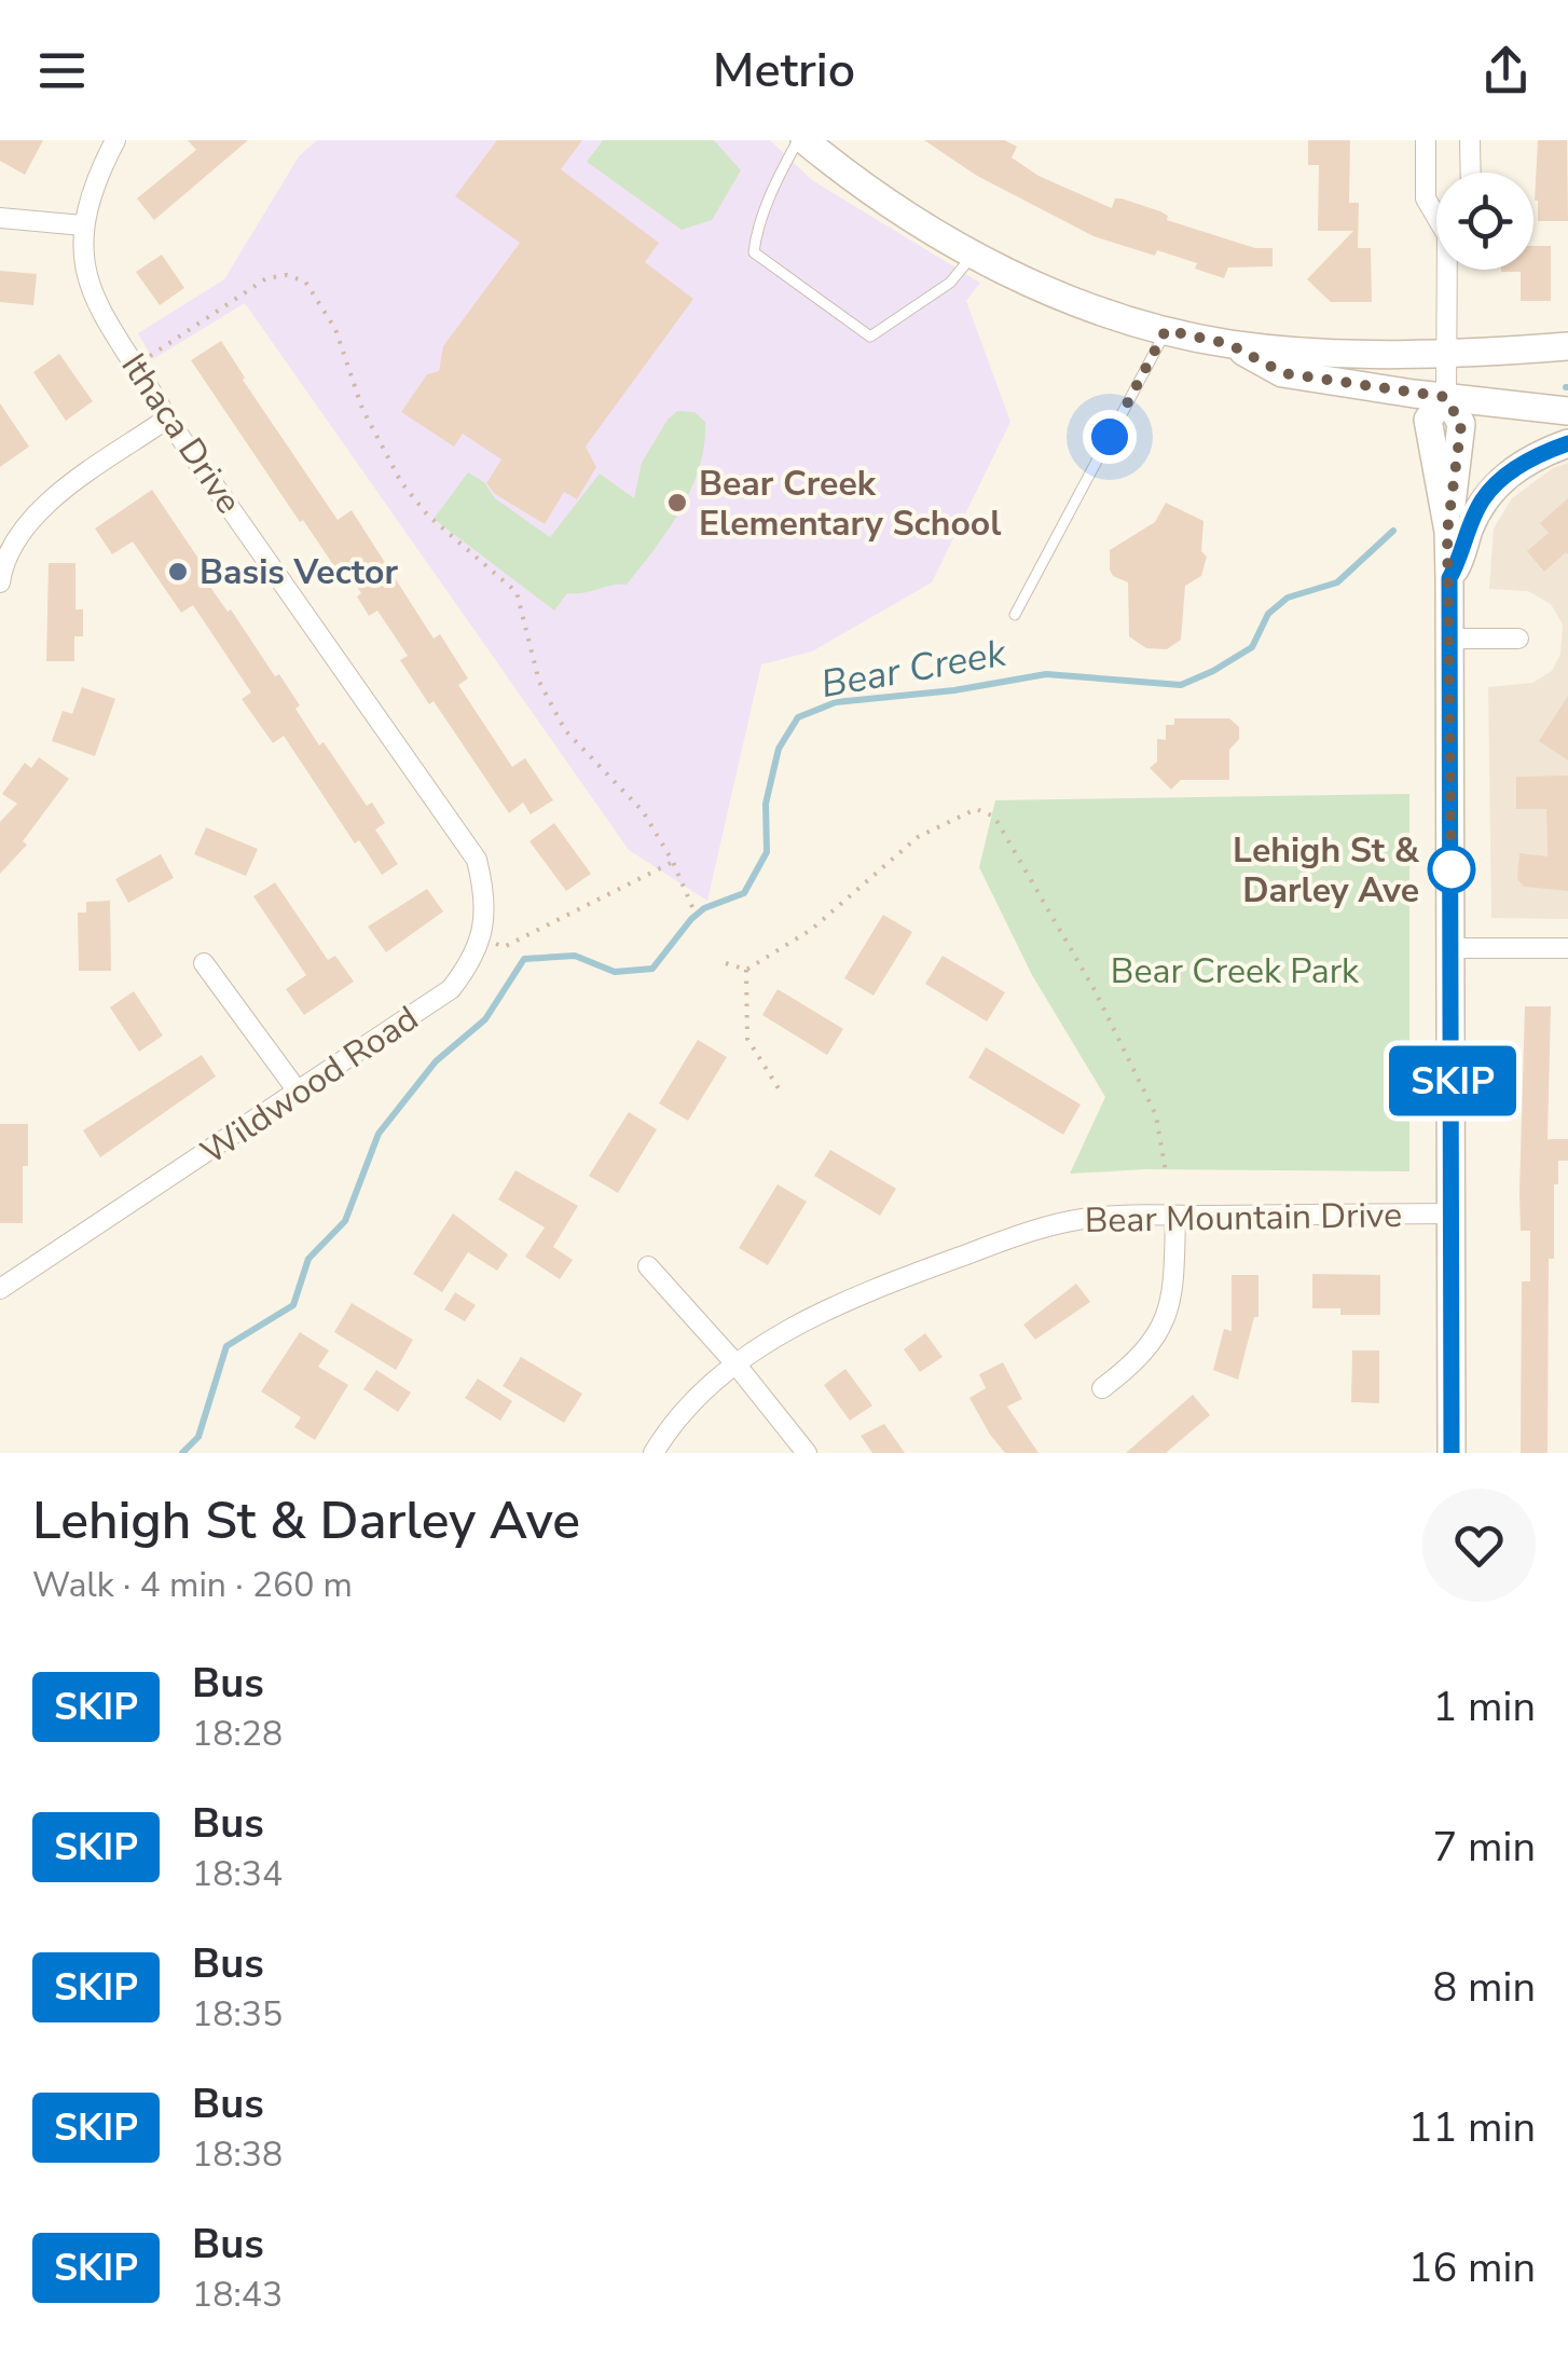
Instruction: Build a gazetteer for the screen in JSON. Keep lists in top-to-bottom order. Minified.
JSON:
{"streets":{"street":["Ithaca Drive","Wildwood Road","Bear Mountain Drive"]},"crossings":[["Ithaca Drive","Wildwood Road"]],"water":["Bear Creek"],"parks":["Bear Creek Park"],"places":["Bear Creek Elementary School","Basis Vector","Lehigh St & Darley Ave"],"lines":["bus line SKIP"],"page":{"header":"Metrio","on_map":"SKIP","heading":["Lehigh St & Darley Ave","Walk · 4 min · 260 m"],"list":[{"mark":"SKIP","name":"Bus","note":"18:28","value":"1 min"},{"mark":"SKIP","name":"Bus","note":"18:34","value":"7 min"},{"mark":"SKIP","name":"Bus","note":"18:35","value":"8 min"},{"mark":"SKIP","name":"Bus","note":"18:38","value":"11 min"},{"mark":"SKIP","name":"Bus","note":"18:43","value":"16 min"}]}}
